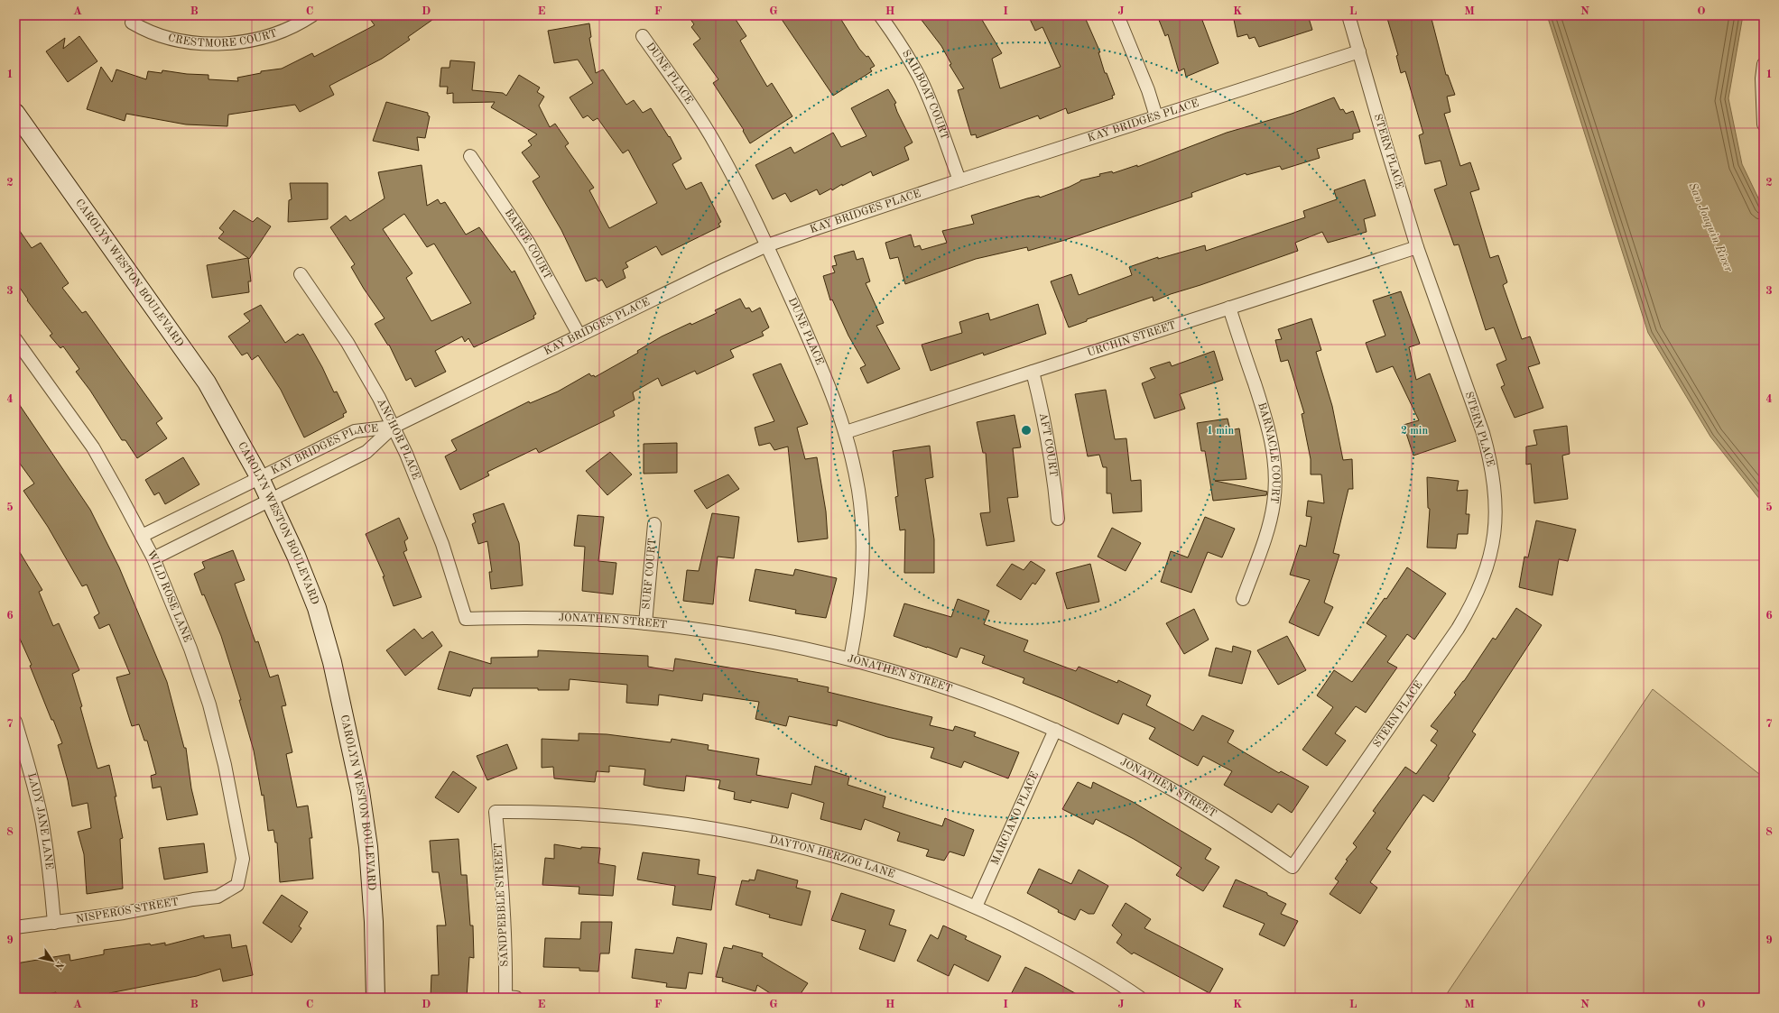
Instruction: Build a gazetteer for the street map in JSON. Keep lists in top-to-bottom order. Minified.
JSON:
{"streets":{"street":["CRESTMORE COURT","DUNE PLACE","SAILBOAT COURT","KAY BRIDGES PLACE","STERN PLACE","BARGE COURT","CAROLYN WESTON BOULEVARD","URCHIN STREET","ANCHOR PLACE","AFT COURT","BARNACLE COURT","SURF COURT","WILD ROSE LANE","JONATHEN STREET","MARCIANO PLACE","LADY JANE LANE","DAYTON HERZOG LANE","SANDPEBBLE STREET","NISPEROS STREET"]},"crossings":[["DUNE PLACE","KAY BRIDGES PLACE"],["DUNE PLACE","URCHIN STREET"],["DUNE PLACE","JONATHEN STREET"],["SAILBOAT COURT","KAY BRIDGES PLACE"],["KAY BRIDGES PLACE","STERN PLACE"],["KAY BRIDGES PLACE","BARGE COURT"],["KAY BRIDGES PLACE","CAROLYN WESTON BOULEVARD"],["KAY BRIDGES PLACE","ANCHOR PLACE"],["KAY BRIDGES PLACE","WILD ROSE LANE"],["STERN PLACE","URCHIN STREET"],["STERN PLACE","JONATHEN STREET"],["URCHIN STREET","AFT COURT"],["URCHIN STREET","BARNACLE COURT"],["ANCHOR PLACE","JONATHEN STREET"],["SURF COURT","JONATHEN STREET"],["WILD ROSE LANE","NISPEROS STREET"],["JONATHEN STREET","MARCIANO PLACE"],["MARCIANO PLACE","DAYTON HERZOG LANE"],["LADY JANE LANE","NISPEROS STREET"],["DAYTON HERZOG LANE","SANDPEBBLE STREET"]],"water":["San Joaquin River"],"north":"bottom right","grid":{"columns":["A","B","C","D","E","F","G","H","I","J","K","L","M","N","O"],"rows":["1","2","3","4","5","6","7","8","9"]},"rings":["1 min","2 min"]}
